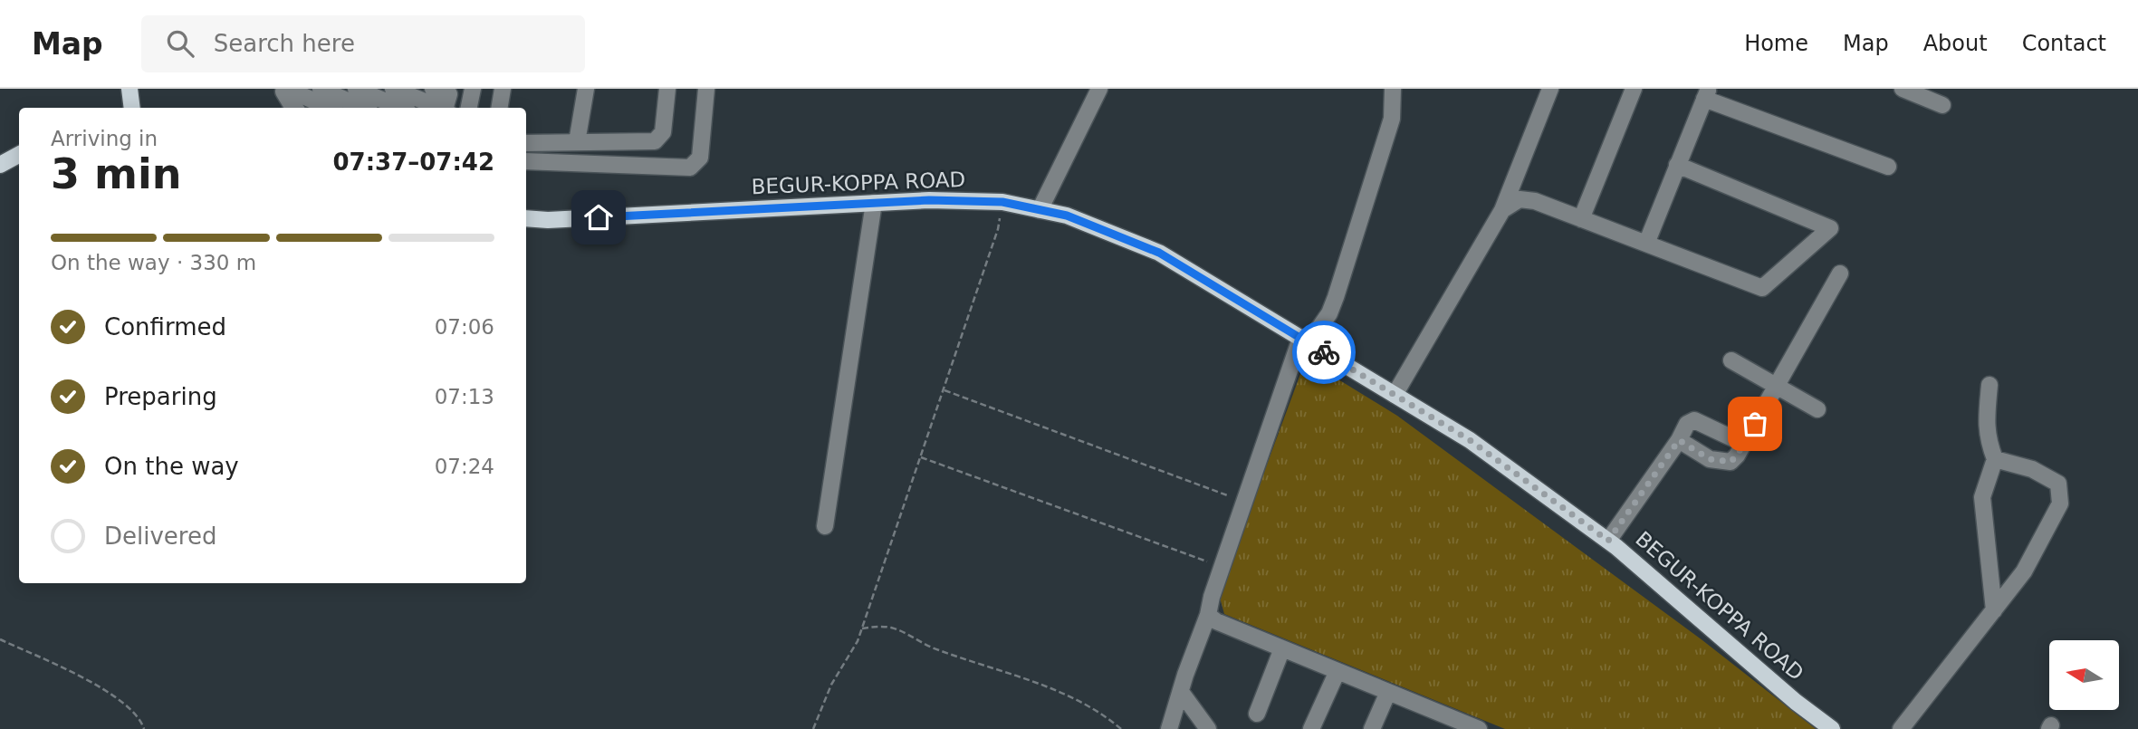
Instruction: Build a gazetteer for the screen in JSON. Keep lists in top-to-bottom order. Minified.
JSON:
{"streets":{"main road":["BEGUR-KOPPA ROAD"]},"north":"left","page":{"header":"Map","search":"Search here","nav":["Home","Map","About","Contact"],"heading":["3 min","Arriving in","07:37–07:42"],"bar":"On the way · 330 m","list":[["Confirmed","07:06"],["Preparing","07:13"],["On the way","07:24"],"Delivered"]}}
